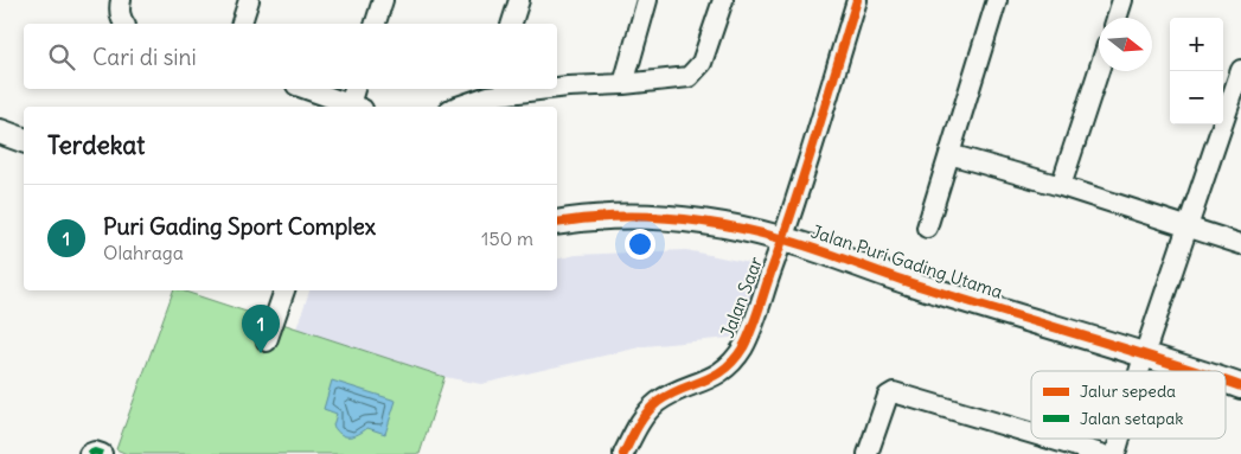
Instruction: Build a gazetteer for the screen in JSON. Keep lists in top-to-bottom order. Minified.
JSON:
{"streets":{"street":["Jalan Puri Gading Utama","Jalan Saar"]},"crossings":[["Jalan Puri Gading Utama","Jalan Saar"]],"legend":["Jalur sepeda","Jalan setapak"],"north":"right","page":{"map_buttons":["+","−"],"search":"Cari di sini","heading":"Terdekat","list":[{"mark":"1","name":"Puri Gading Sport Complex","note":"Olahraga","value":"150 m"}],"pins":"1"}}
